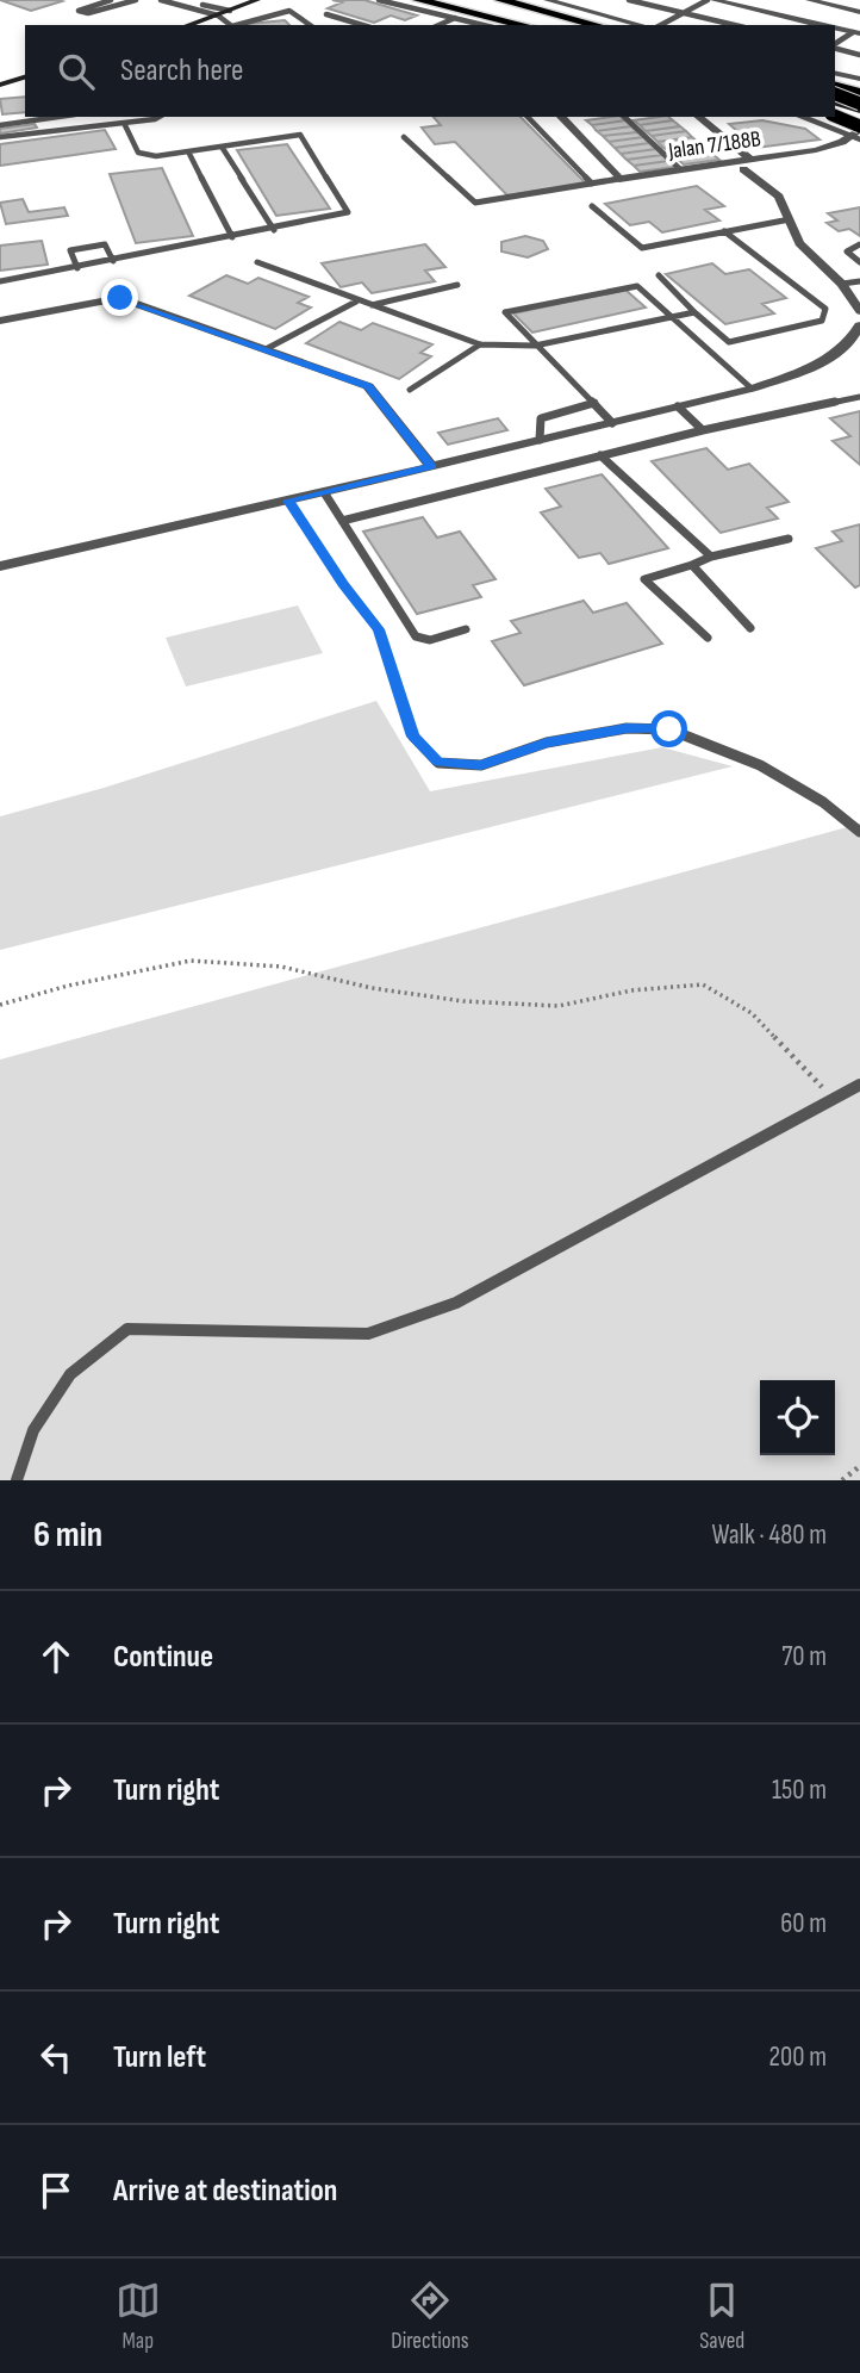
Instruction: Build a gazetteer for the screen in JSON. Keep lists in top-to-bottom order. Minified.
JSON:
{"streets":{"street":["Jalan 7/188B"]},"page":{"search":"Search here","heading":["6 min","Walk · 480 m"],"list":[["Continue","70 m"],["Turn right","150 m"],["Turn right","60 m"],["Turn left","200 m"],"Arrive at destination"],"nav":["Map","Directions","Saved"]}}
